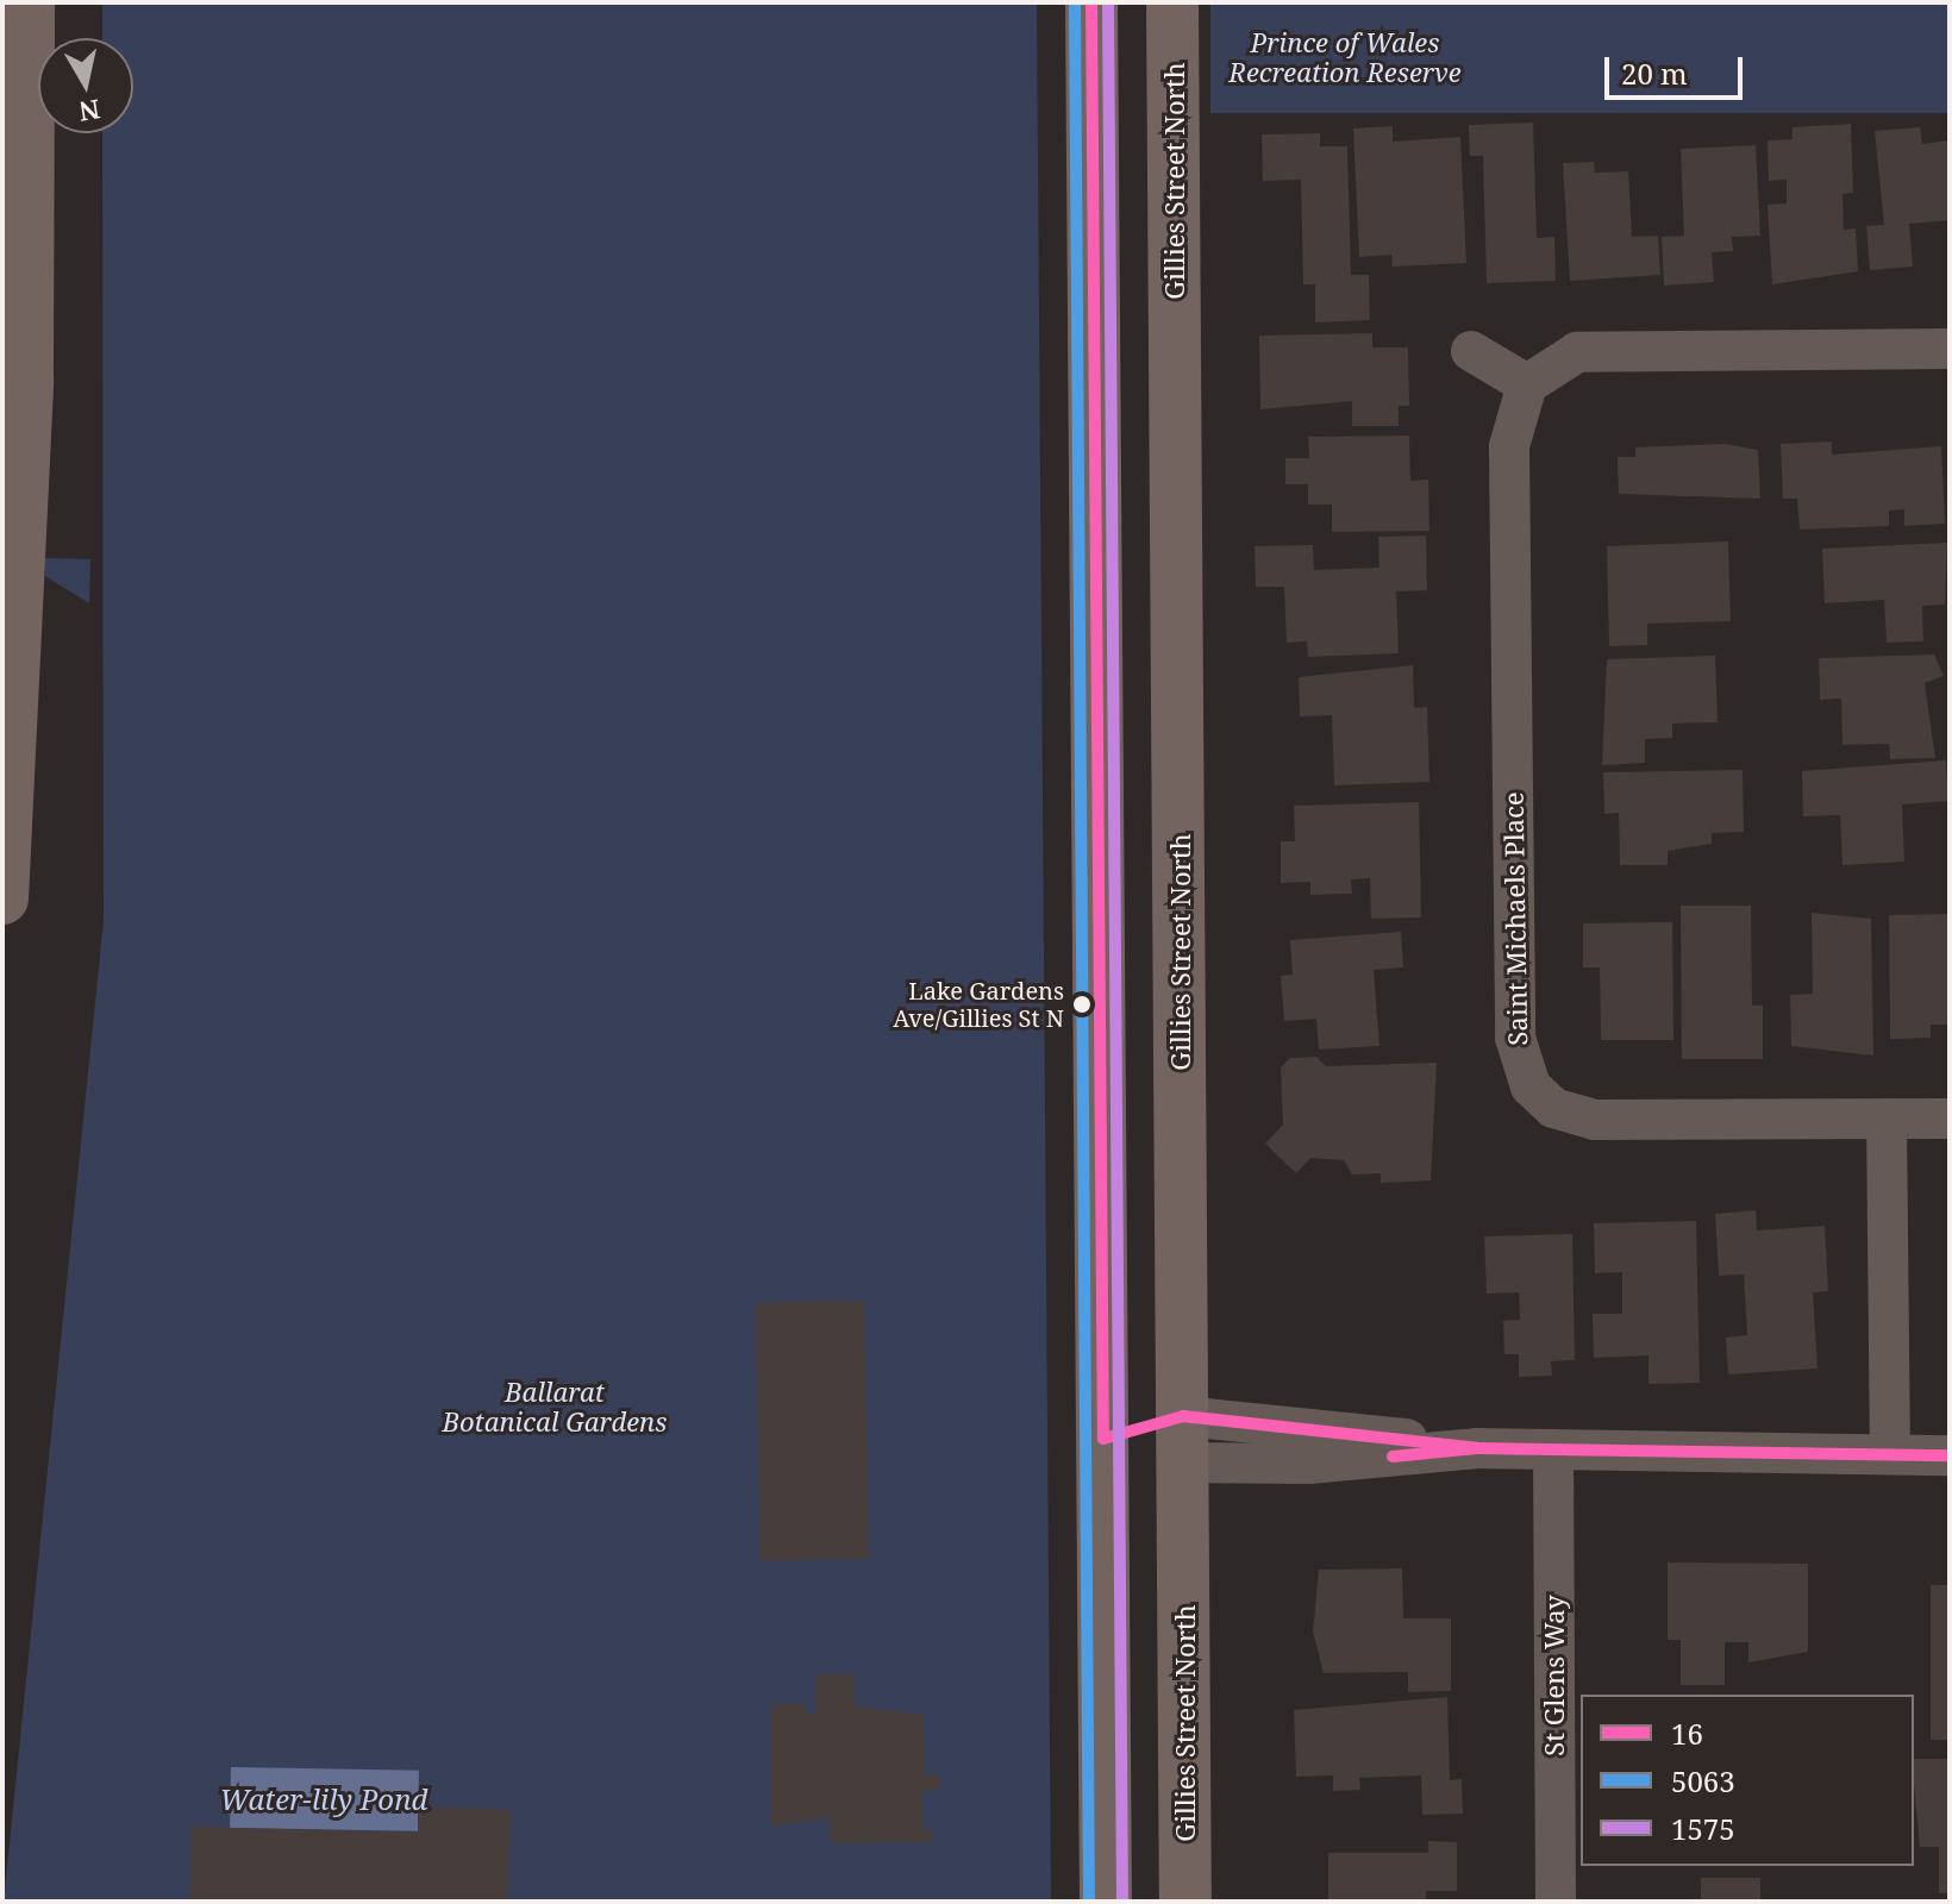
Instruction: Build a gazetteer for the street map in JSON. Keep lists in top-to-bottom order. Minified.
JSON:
{"streets":{"main road":["Gillies Street North"],"street":["Saint Michaels Place","St Glens Way"]},"water":["Water-lily Pond"],"parks":["Prince of Wales Recreation Reserve","Ballarat Botanical Gardens"],"places":["Lake Gardens Ave/Gillies St N"],"lines":["transit line 16","transit line 5063","transit line 1575"],"legend":["16","5063","1575"],"scale_bar":"20 m","north":"bottom"}
